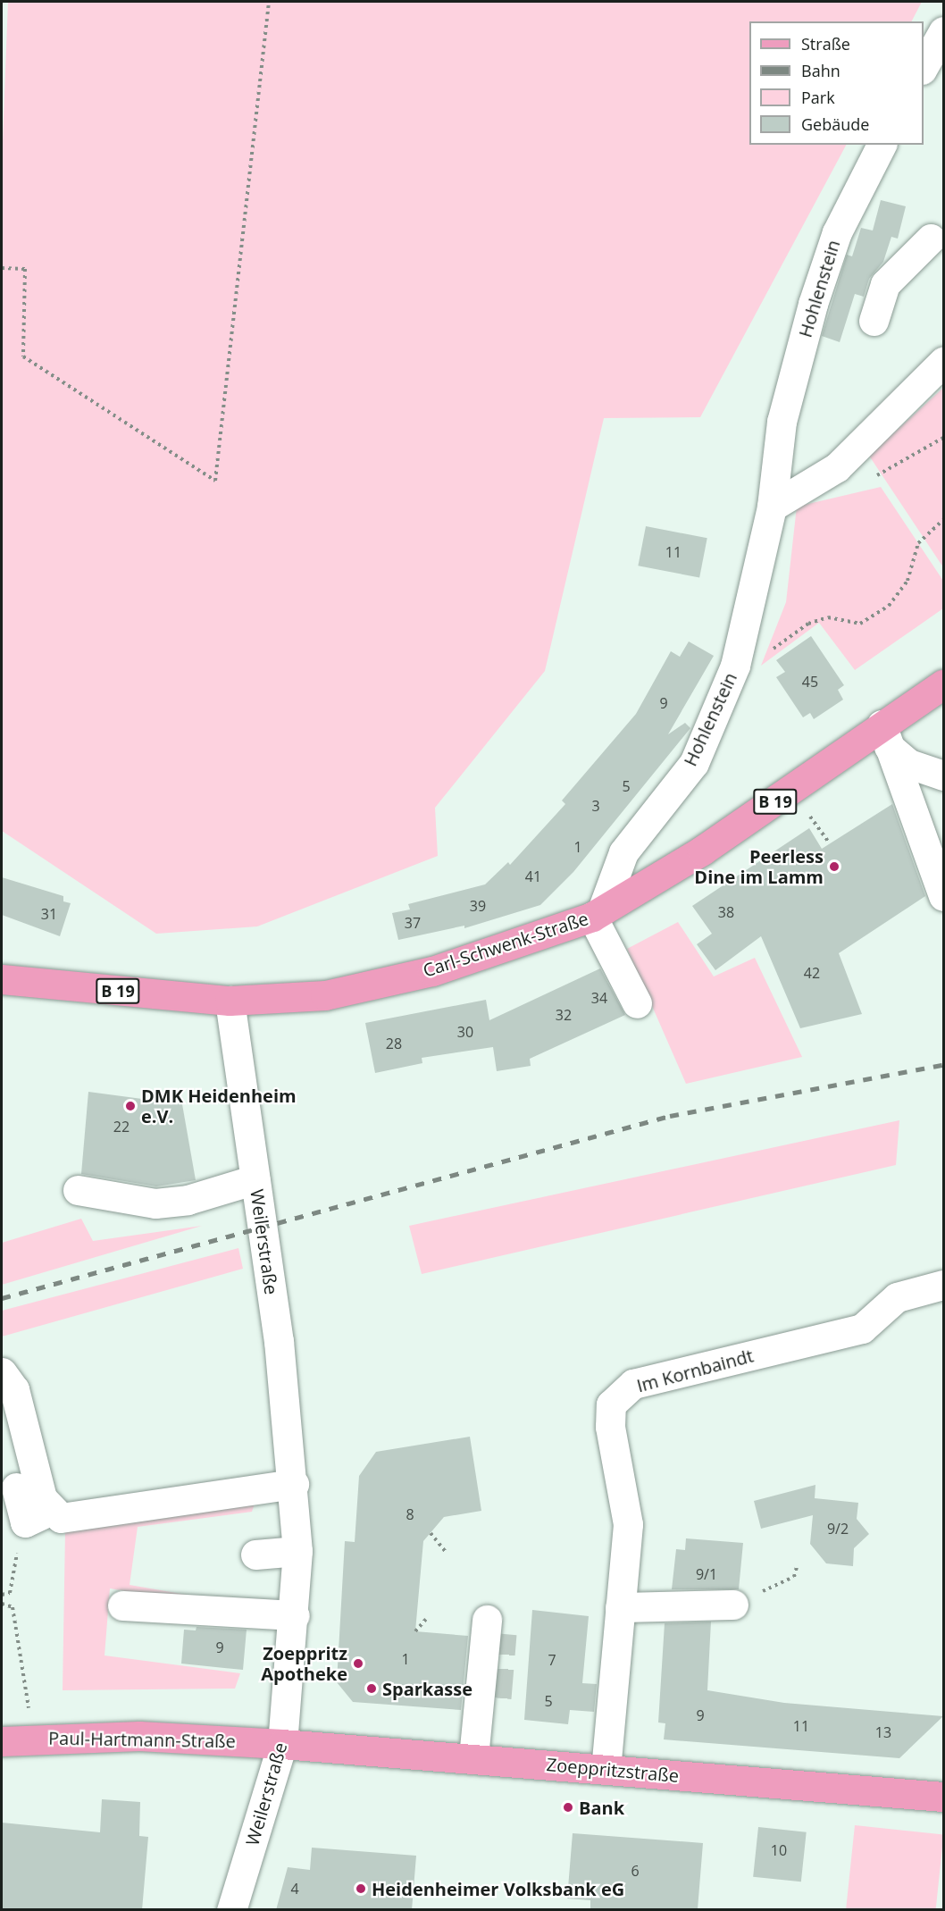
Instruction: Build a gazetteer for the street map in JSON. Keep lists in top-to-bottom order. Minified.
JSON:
{"streets":{"main road":["B 19","Carl-Schwenk-Straße","Paul-Hartmann-Straße","Zoeppritzstraße"],"street":["Hohlenstein","Weilerstraße","Im Kornbaindt"]},"crossings":[["Hohlenstein","Carl-Schwenk-Straße"],["Carl-Schwenk-Straße","Weilerstraße"],["Weilerstraße","Paul-Hartmann-Straße"],["Weilerstraße","Zoeppritzstraße"],["Im Kornbaindt","Zoeppritzstraße"],["Paul-Hartmann-Straße","Zoeppritzstraße"]],"places":["Peerless Dine im Lamm","DMK Heidenheim e.V.","Zoeppritz Apotheke","Sparkasse","Bank","Heidenheimer Volksbank eG"],"house_numbers":["11","45","9","5","3","1","41","39","38","31","37","42","34","32","30","28","22","8","9/2","9/1","9","1","7","5","9","11","13","10","6","4"],"legend":["Straße","Bahn","Park","Gebäude"]}
